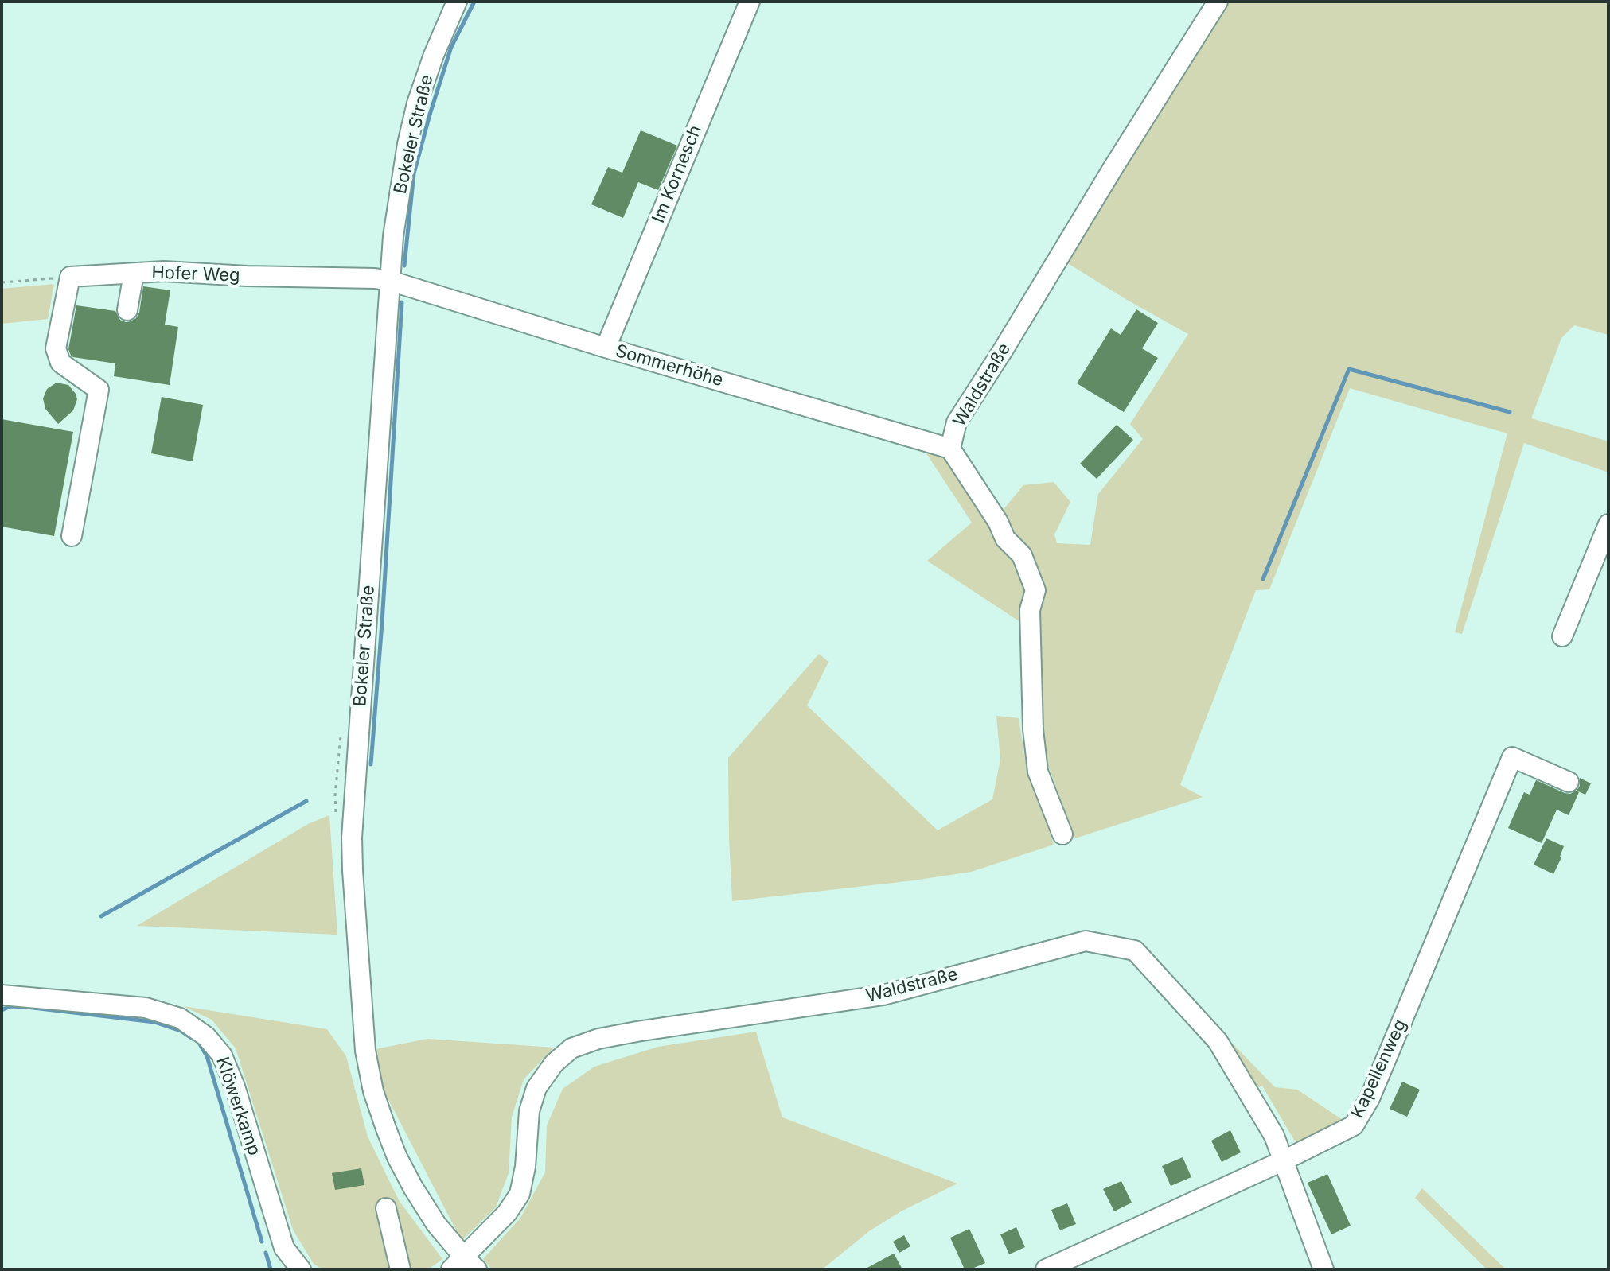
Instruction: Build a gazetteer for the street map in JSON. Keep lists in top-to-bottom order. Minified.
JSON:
{"streets":{"street":["Bokeler Straße","Im Kornesch","Hofer Weg","Sommerhöhe","Waldstraße","Kapellenweg","Klöwerkamp"]},"crossings":[["Bokeler Straße","Hofer Weg"],["Bokeler Straße","Sommerhöhe"],["Bokeler Straße","Waldstraße"],["Im Kornesch","Sommerhöhe"],["Hofer Weg","Sommerhöhe"],["Sommerhöhe","Waldstraße"],["Waldstraße","Kapellenweg"]]}
